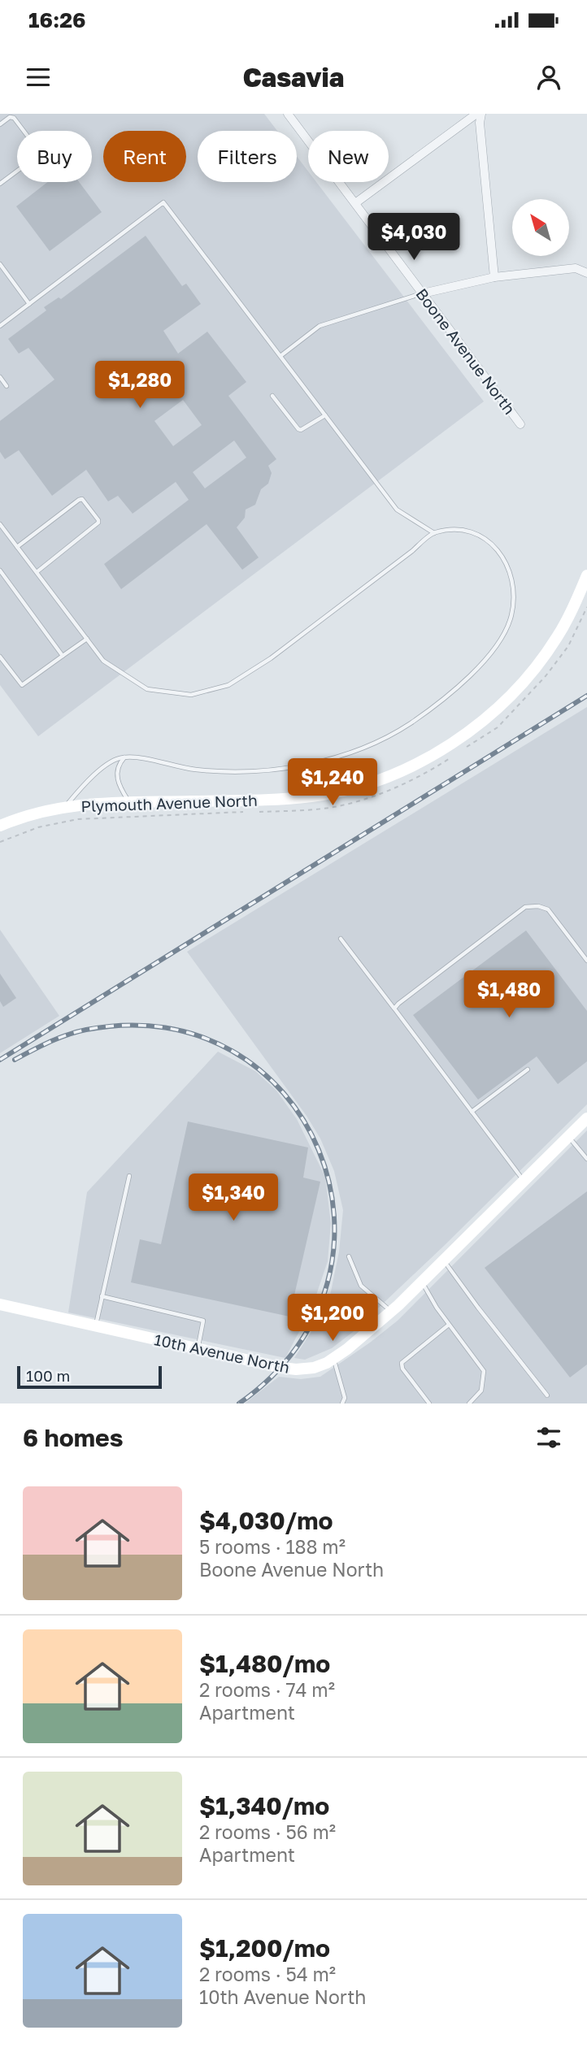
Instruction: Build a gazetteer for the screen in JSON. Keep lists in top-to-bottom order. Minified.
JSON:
{"streets":{"street":["Boone Avenue North","Plymouth Avenue North","10th Avenue North"]},"scale_bar":"100 m","north":"top left","page":{"status":"16:26","header":"Casavia","chip":["Buy","Rent","Filters","New"],"price":["$4,030","$1,280","$1,240","$1,480","$1,340","$1,200"],"scale":"100 m","heading":"6 homes","list":[{"name":"$4,030/mo","note":"5 rooms · 188 m² · Boone Avenue North"},{"name":"$1,480/mo","note":"2 rooms · 74 m² · Apartment"},{"name":"$1,340/mo","note":"2 rooms · 56 m² · Apartment"},{"name":"$1,200/mo","note":"2 rooms · 54 m² · 10th Avenue North"}]}}
